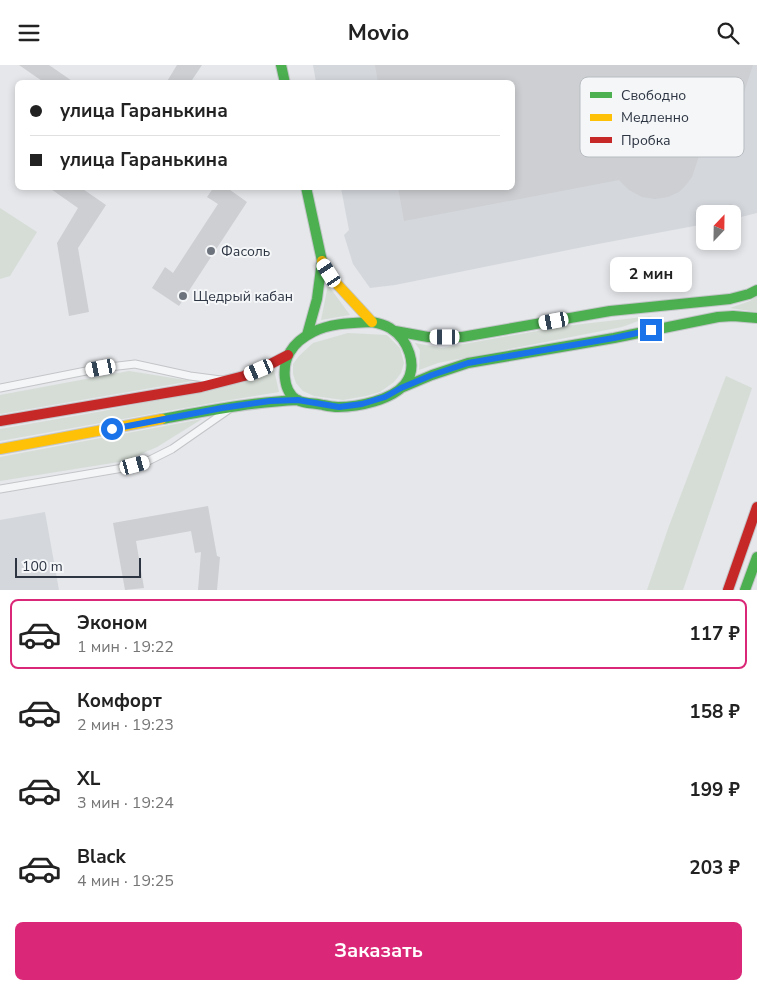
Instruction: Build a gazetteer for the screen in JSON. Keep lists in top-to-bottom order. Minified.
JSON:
{"places":["Фасоль","Щедрый кабан"],"legend":["Свободно","Медленно","Пробка"],"scale_bar":"100 m","north":"top","page":{"header":"Movio","banner":["улица Гаранькина","улица Гаранькина"],"bubble":"2 мин","scale":"100 m","list":[{"name":"Эконом","note":"1 мин · 19:22","value":"117 ₽"},{"name":"Комфорт","note":"2 мин · 19:23","value":"158 ₽"},{"name":"XL","note":"3 мин · 19:24","value":"199 ₽"},{"name":"Black","note":"4 мин · 19:25","value":"203 ₽"}],"buttons":"Заказать"}}
